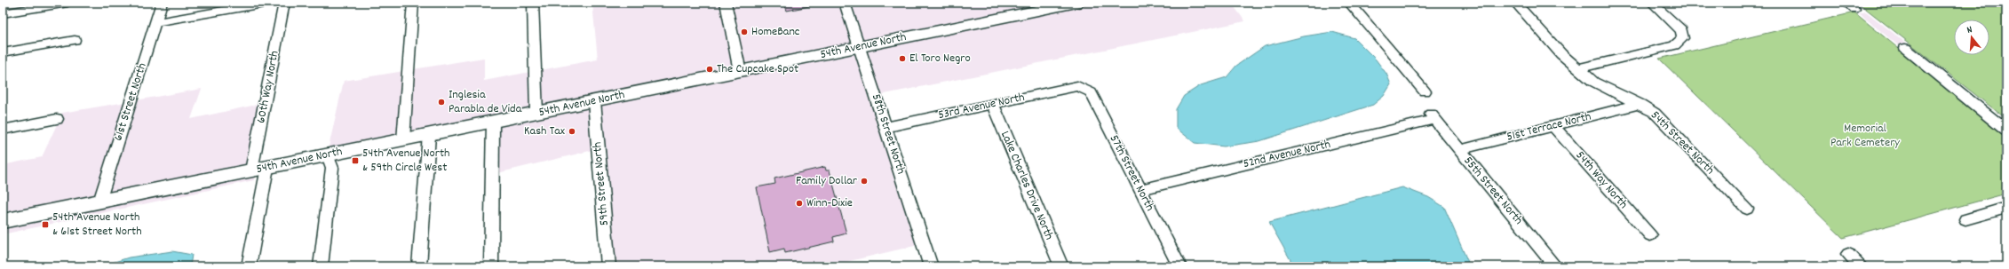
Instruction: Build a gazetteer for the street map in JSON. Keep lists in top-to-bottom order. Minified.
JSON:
{"streets":{"main road":["54th Avenue North"],"street":["60th Way North","61st Street North","53rd Avenue North","51st Terrace North","58th Street North","54th Street North","52nd Avenue North","57th Street North","54th Way North","59th Street North","Lake Charles Drive North","55th Street North"]},"crossings":[["54th Avenue North","60th Way North"],["54th Avenue North","61st Street North"],["54th Avenue North","58th Street North"],["54th Avenue North","59th Street North"],["53rd Avenue North","58th Street North"],["53rd Avenue North","57th Street North"],["53rd Avenue North","Lake Charles Drive North"],["51st Terrace North","54th Street North"],["51st Terrace North","54th Way North"],["51st Terrace North","55th Street North"],["52nd Avenue North","57th Street North"],["52nd Avenue North","55th Street North"]],"parks":["Memorial Park Cemetery"],"places":{"other":["HomeBanc","El Toro Negro","The Cupcake Spot","Inglesia Parabla de Vida","Kash Tax","Family Dollar","Winn-Dixie"],"transit":["54th Avenue North & 59th Circle West","54th Avenue North & 61st Street North"]},"north":"top"}
